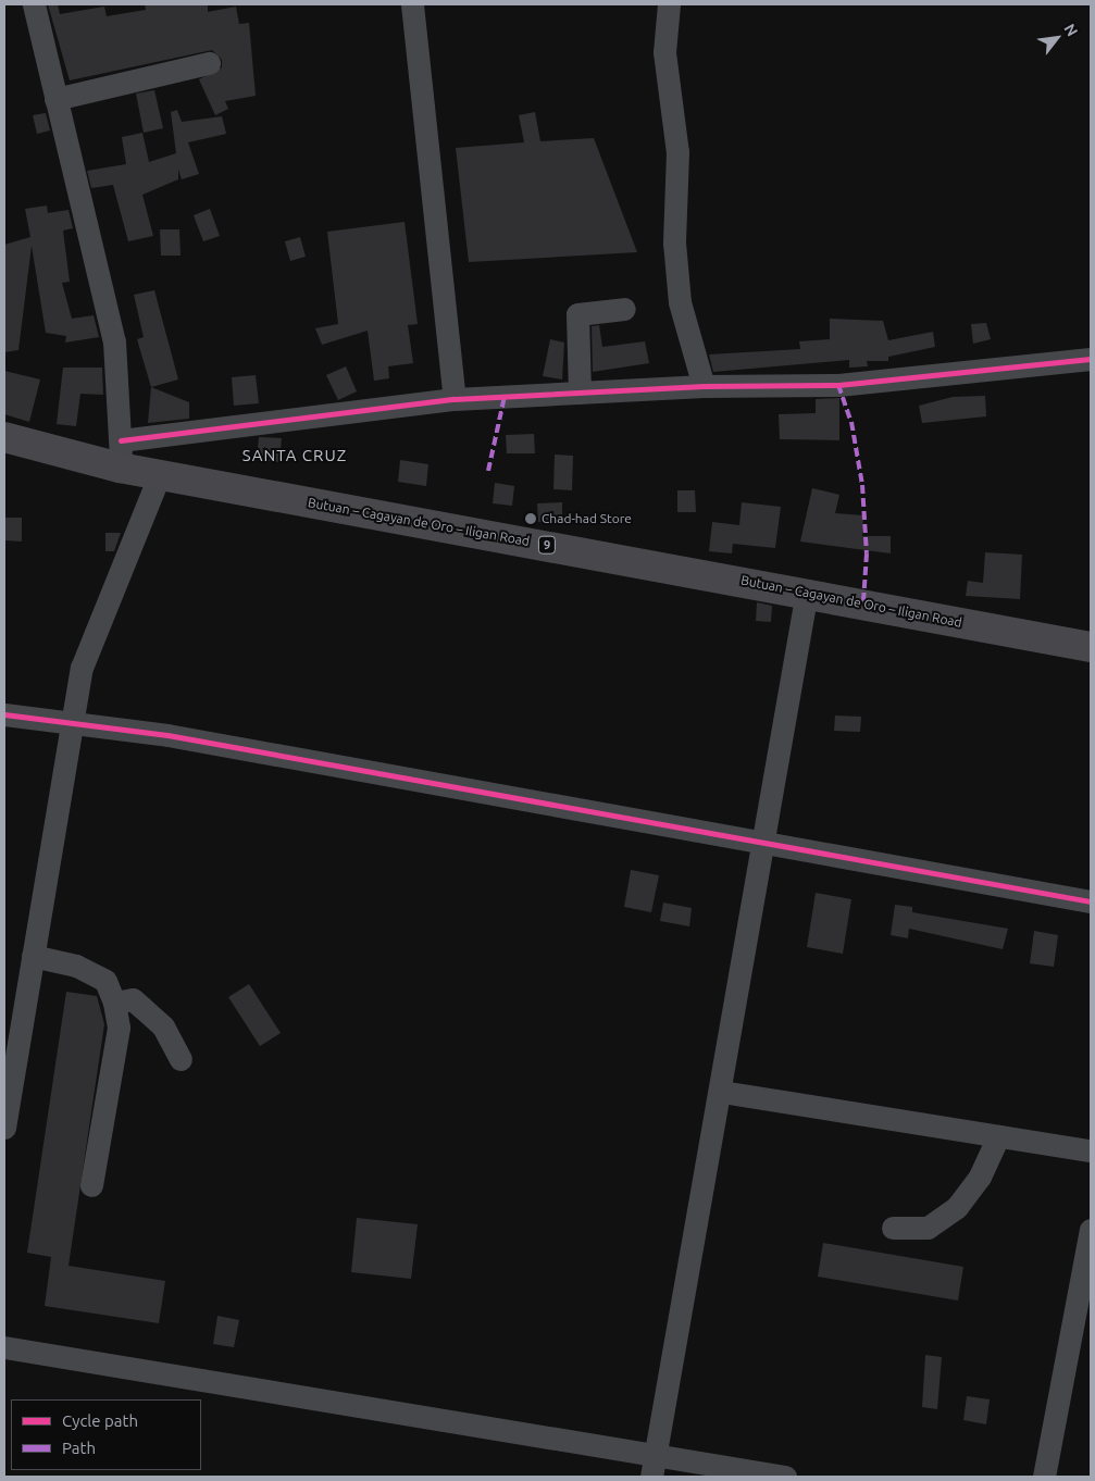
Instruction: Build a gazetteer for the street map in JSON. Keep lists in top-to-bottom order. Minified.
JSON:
{"streets":{"highway":["Butuan – Cagayan de Oro – Iligan Road","9"]},"districts":["SANTA CRUZ"],"places":["Chad-had Store"],"legend":["Cycle path","Path"],"north":"top right"}
